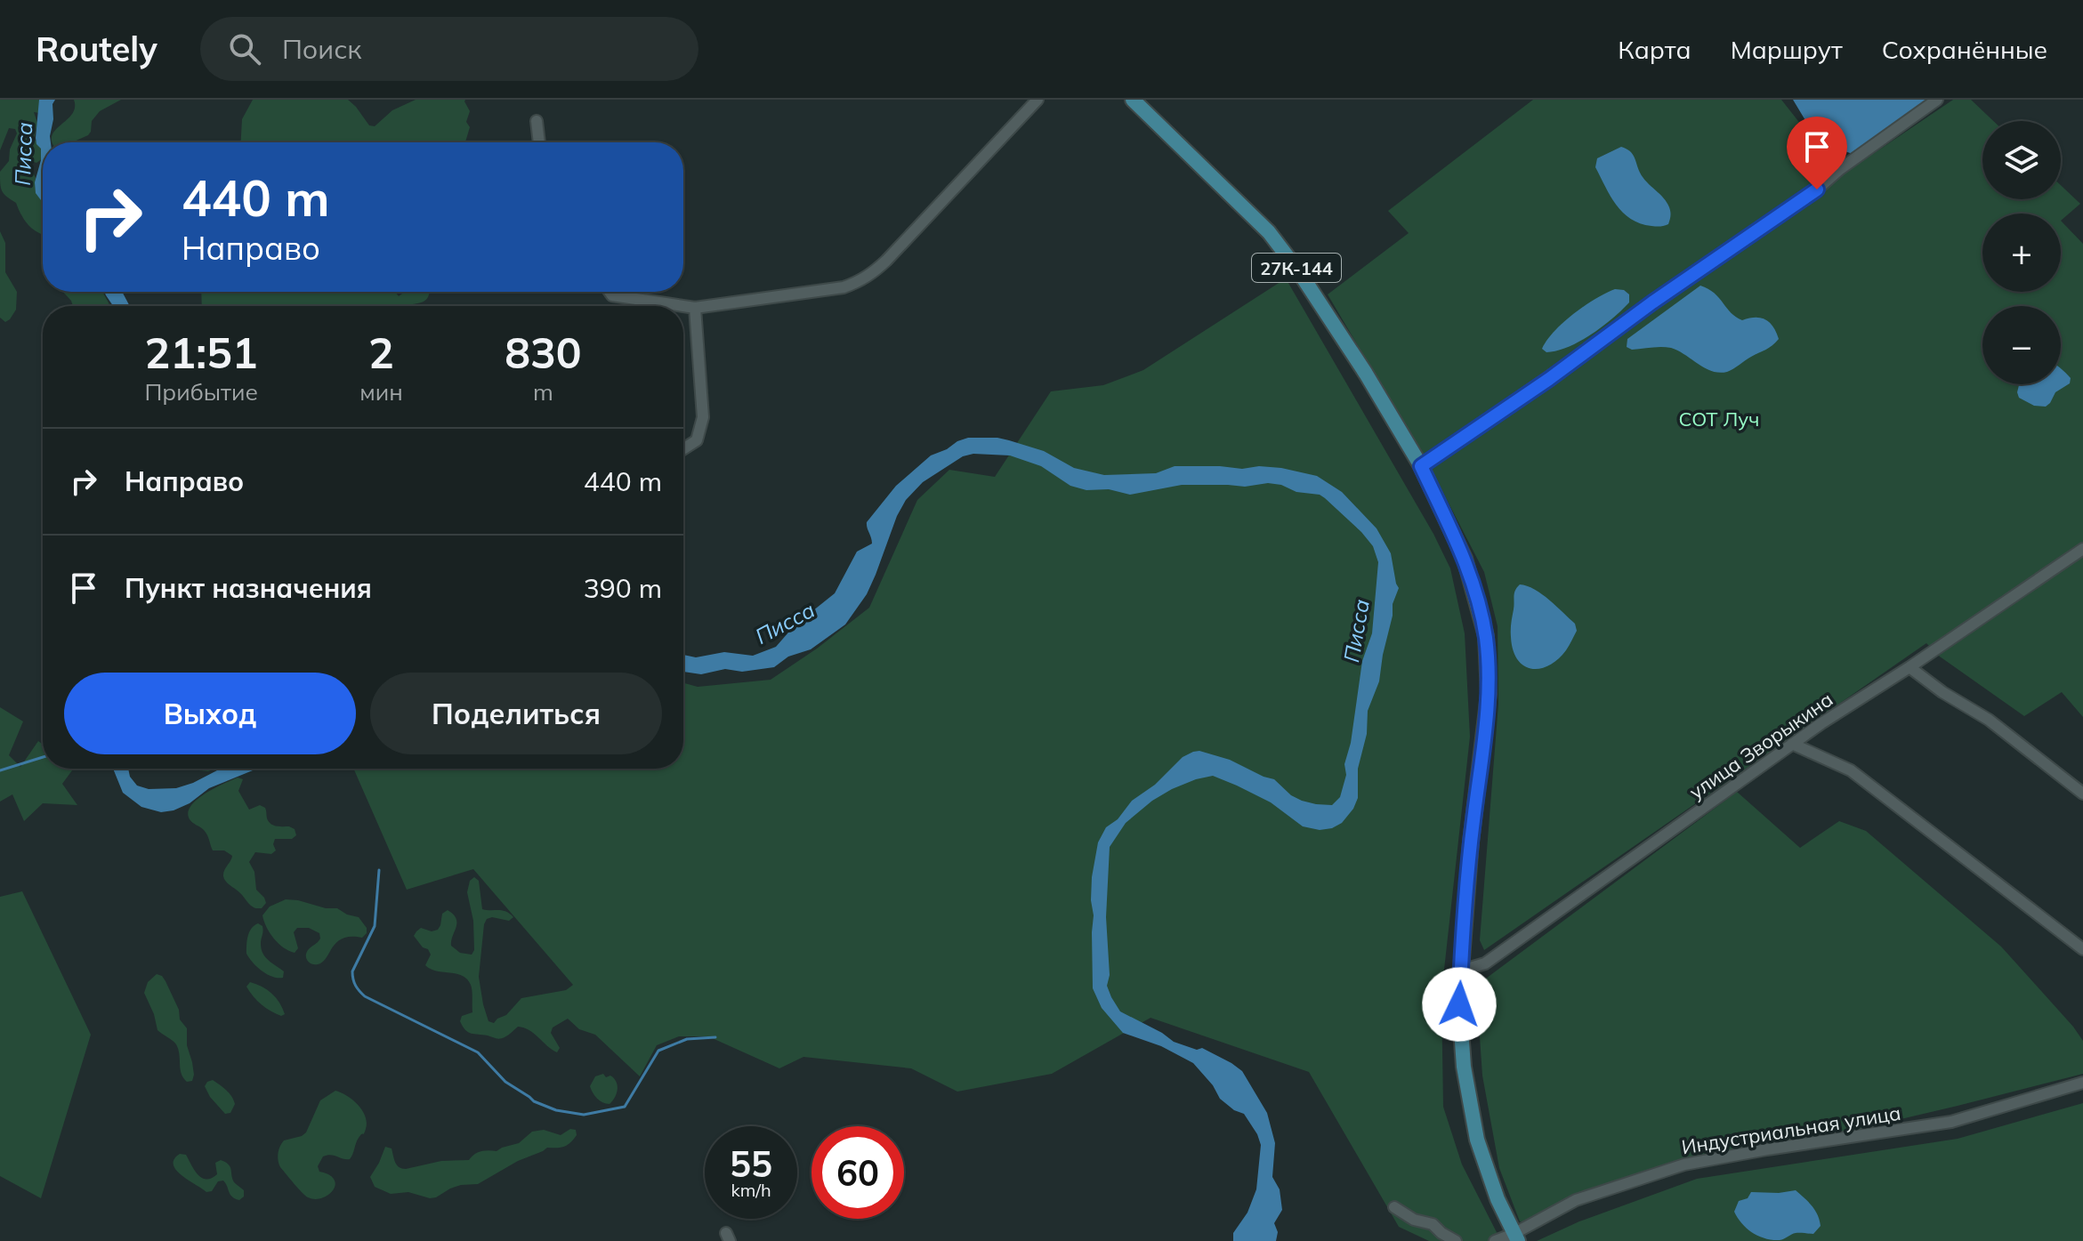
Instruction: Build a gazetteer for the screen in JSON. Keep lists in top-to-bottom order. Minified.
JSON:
{"streets":{"main road":["27К-144"],"street":["улица Зворыкина","Индустриальная улица"]},"crossings":[["27К-144","улица Зворыкина"],["27К-144","Индустриальная улица"]],"water":["Писса"],"parks":["СОТ Луч"],"page":{"header":"Routely","search":"Поиск","nav":["Карта","Маршрут","Сохранённые"],"map_buttons":["+","−"],"turn":["440 m","Направо"],"eta":["21:51","Прибытие","2","мин","830","m"],"list":[{"name":"Направо","value":"440 m"},{"name":"Пункт назначения","value":"390 m"}],"buttons":["Выход","Поделиться"],"speed":"55 km/h","limit":"60"}}
